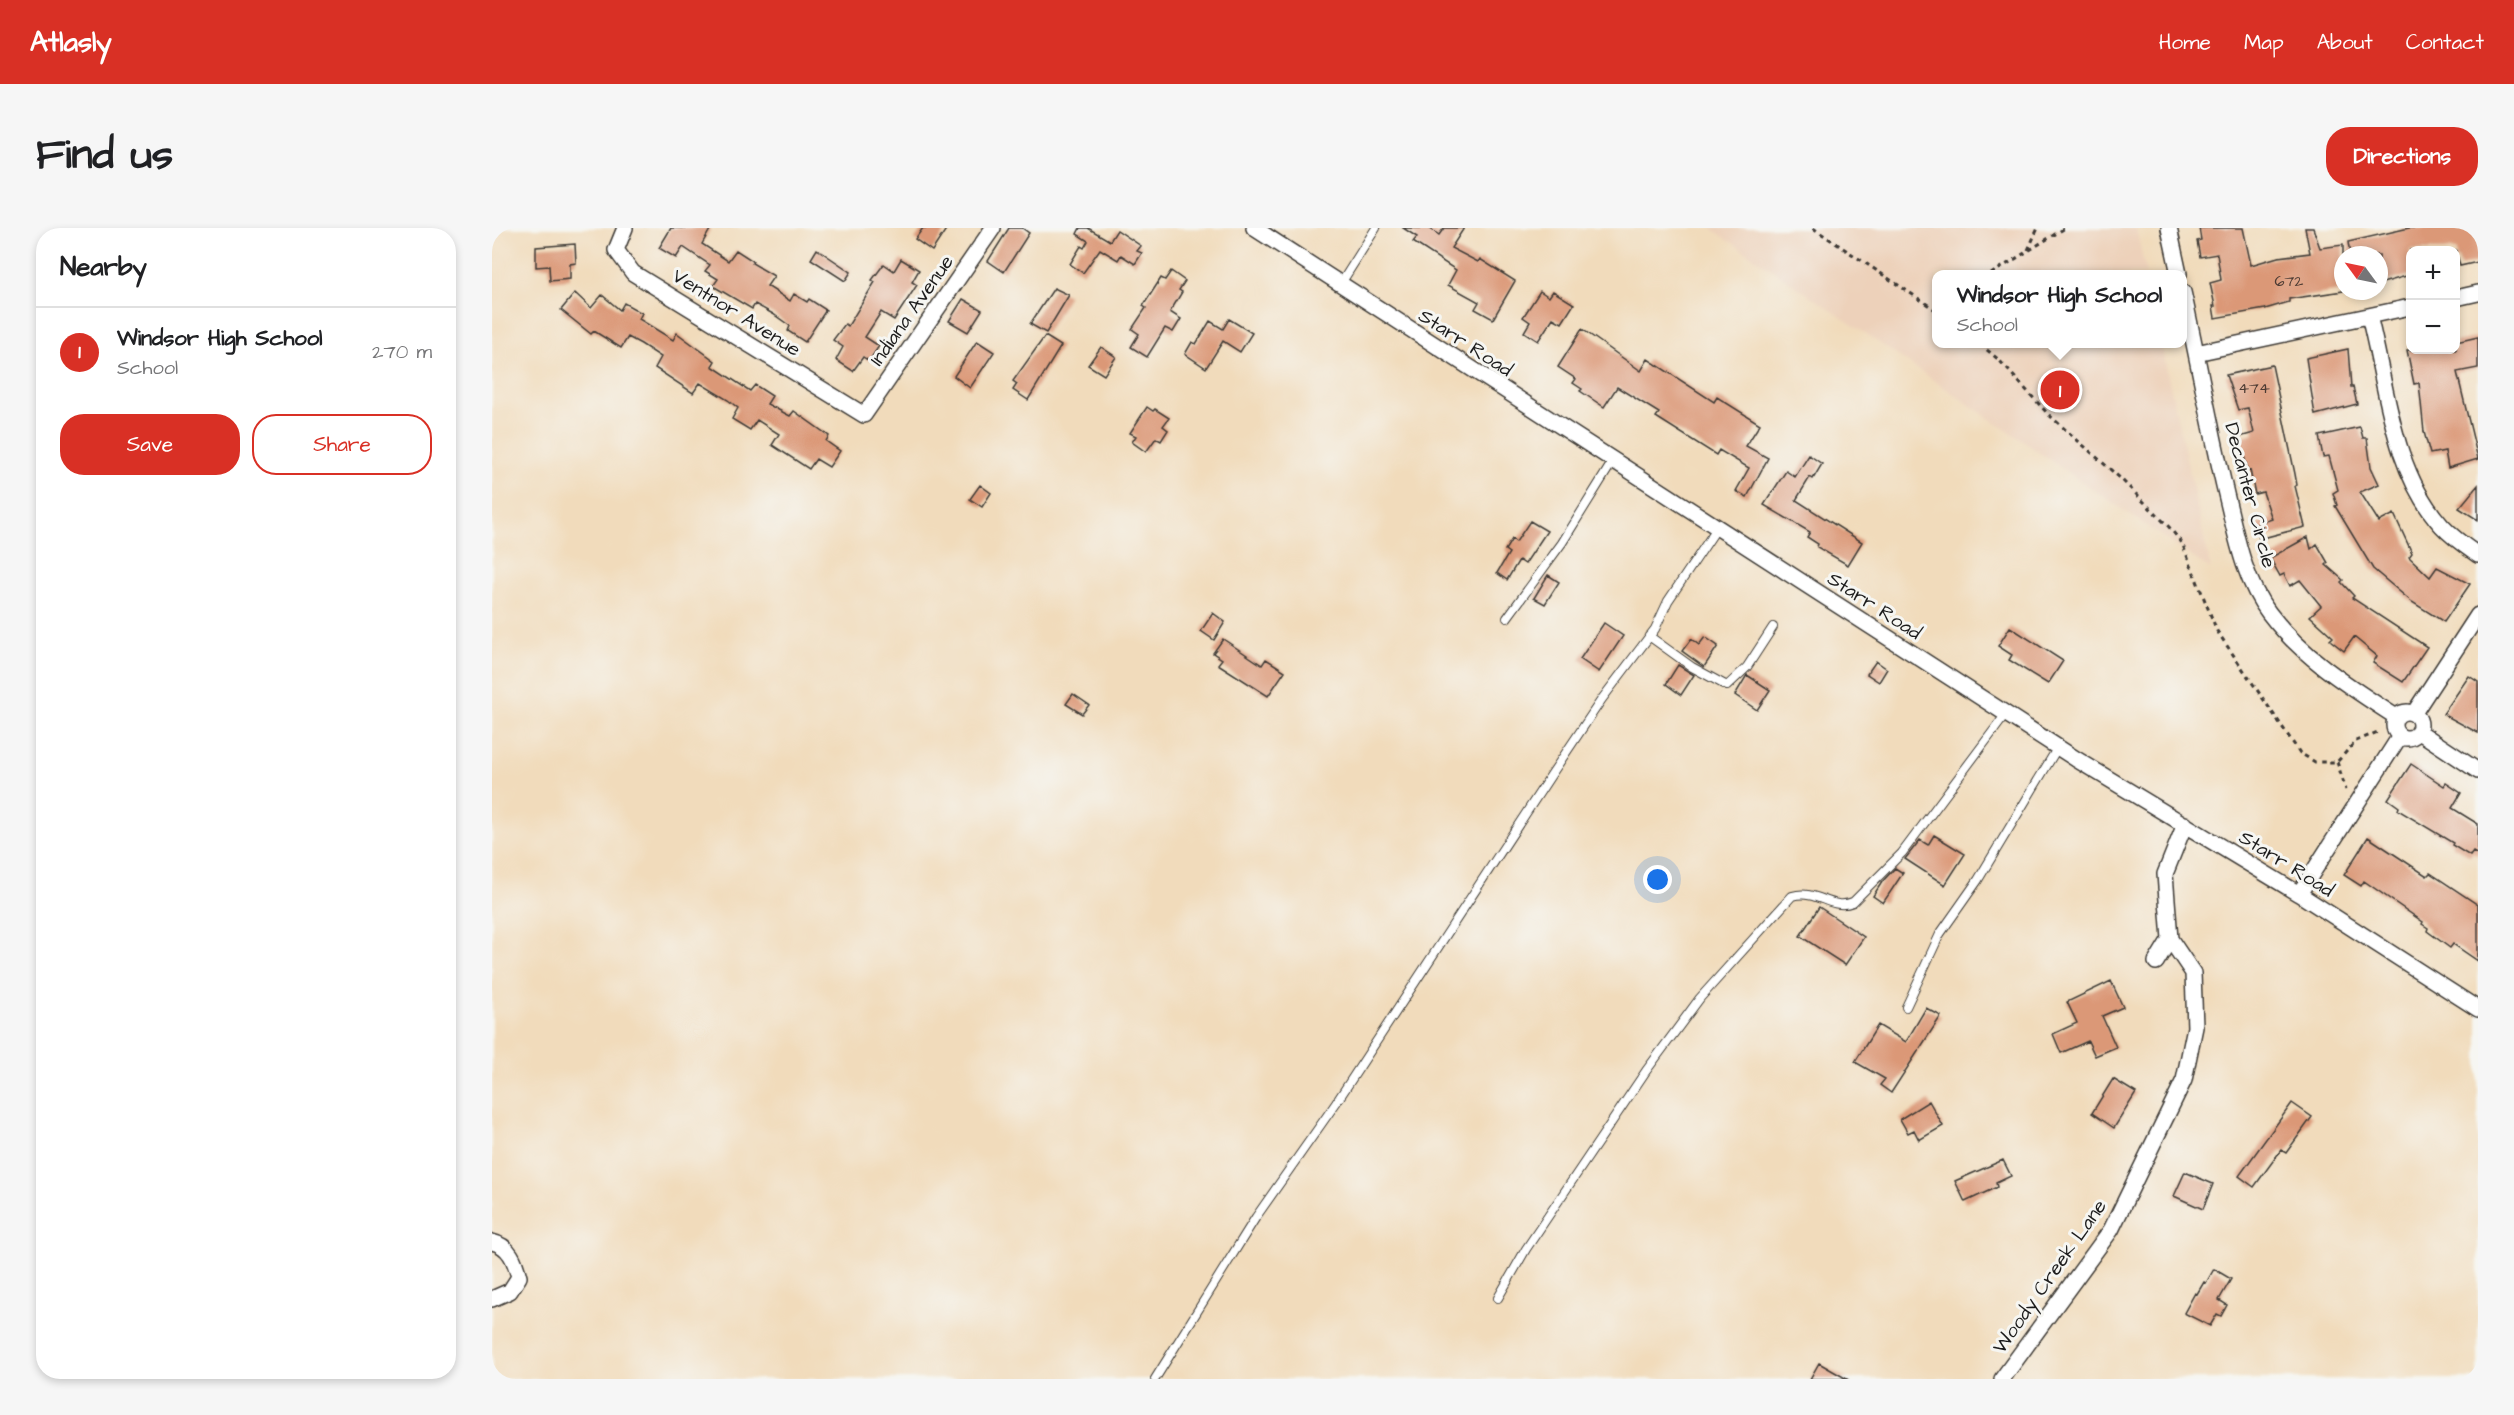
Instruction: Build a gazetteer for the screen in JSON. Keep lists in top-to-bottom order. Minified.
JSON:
{"streets":{"street":["Indiana Avenue","Ventnor Avenue","Starr Road","Decanter Circle","Woody Creek Lane"]},"crossings":[["Indiana Avenue","Ventnor Avenue"],["Starr Road","Woody Creek Lane"]],"house_numbers":["672","474"],"north":"top left","page":{"header":"Atlasly","nav":["Home","Map","About","Contact"],"title":"Find us","buttons":["Directions",["Save","Share"]],"heading":"Nearby","map_buttons":["+","−"],"popup":["Windsor High School","School"],"list":[{"mark":"1","name":"Windsor High School","note":"School","value":"270 m"}],"pins":"1"}}
